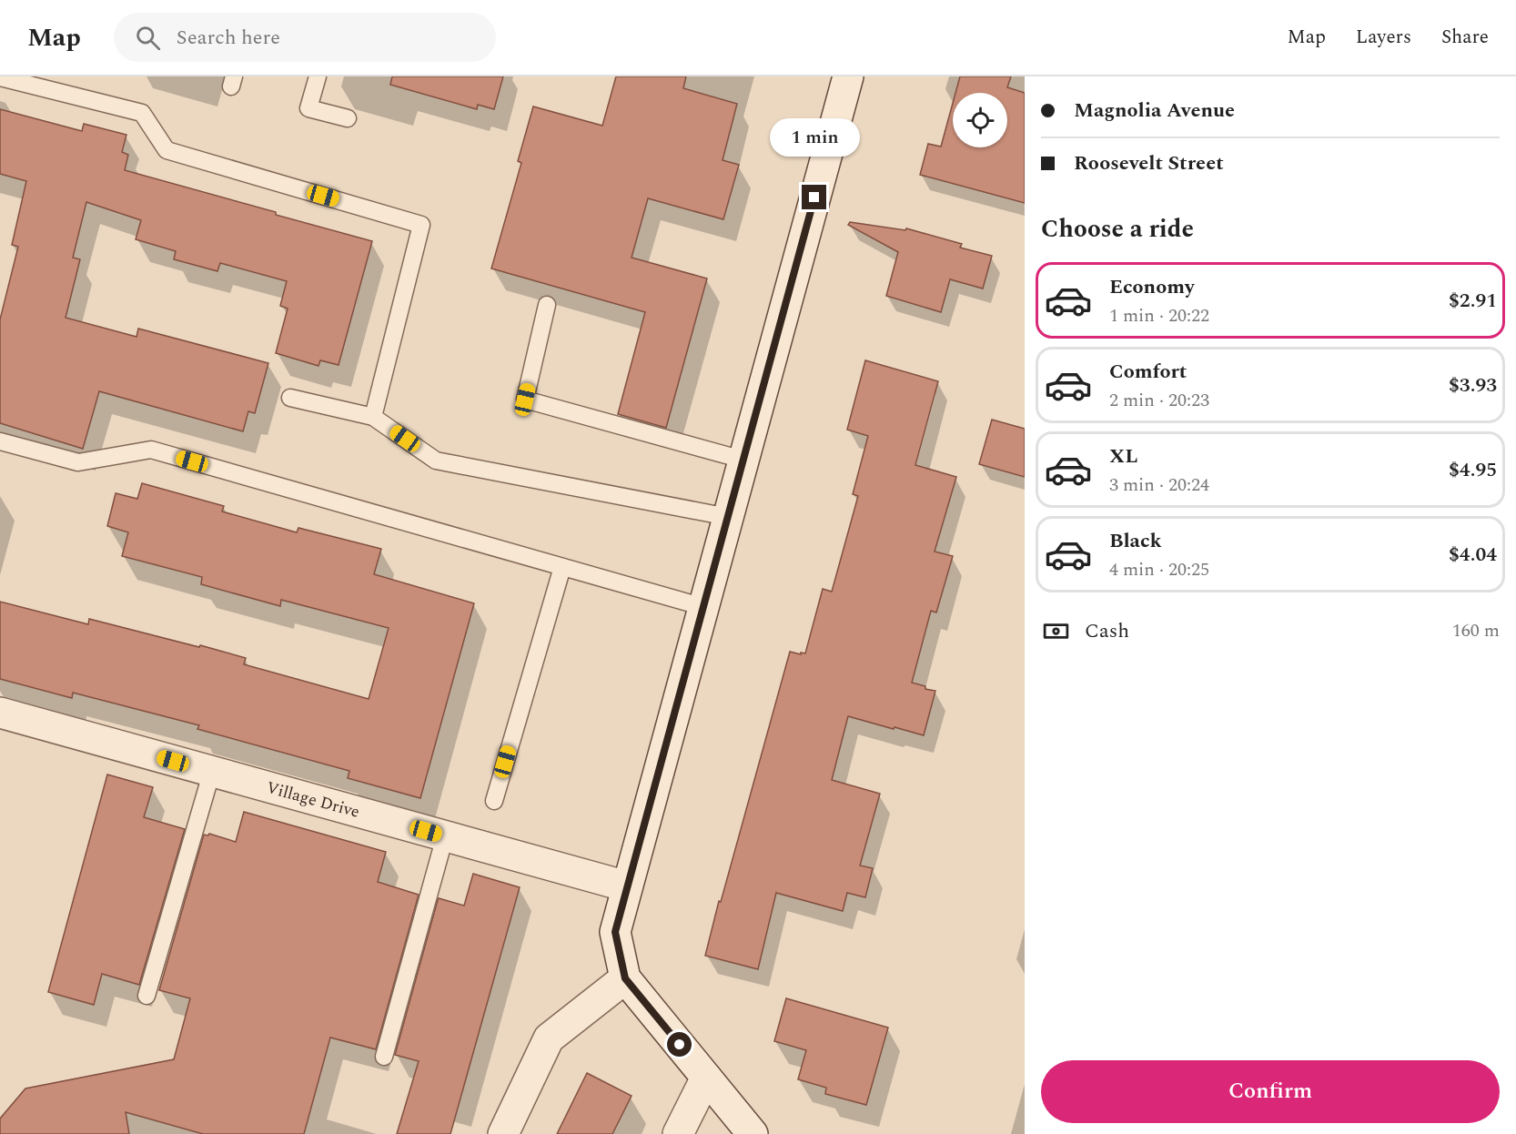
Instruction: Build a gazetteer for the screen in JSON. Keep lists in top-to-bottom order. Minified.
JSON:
{"streets":{"main road":["Village Drive"]},"page":{"header":"Map","search":"Search here","nav":["Map","Layers","Share"],"banner":["Magnolia Avenue","Roosevelt Street"],"bubble":"1 min","heading":"Choose a ride","list":[{"name":"Economy","note":"1 min · 20:22","value":"$2.91"},{"name":"Comfort","note":"2 min · 20:23","value":"$3.93"},{"name":"XL","note":"3 min · 20:24","value":"$4.95"},{"name":"Black","note":"4 min · 20:25","value":"$4.04"}],"pay":["Cash","160 m"],"buttons":"Confirm"}}
